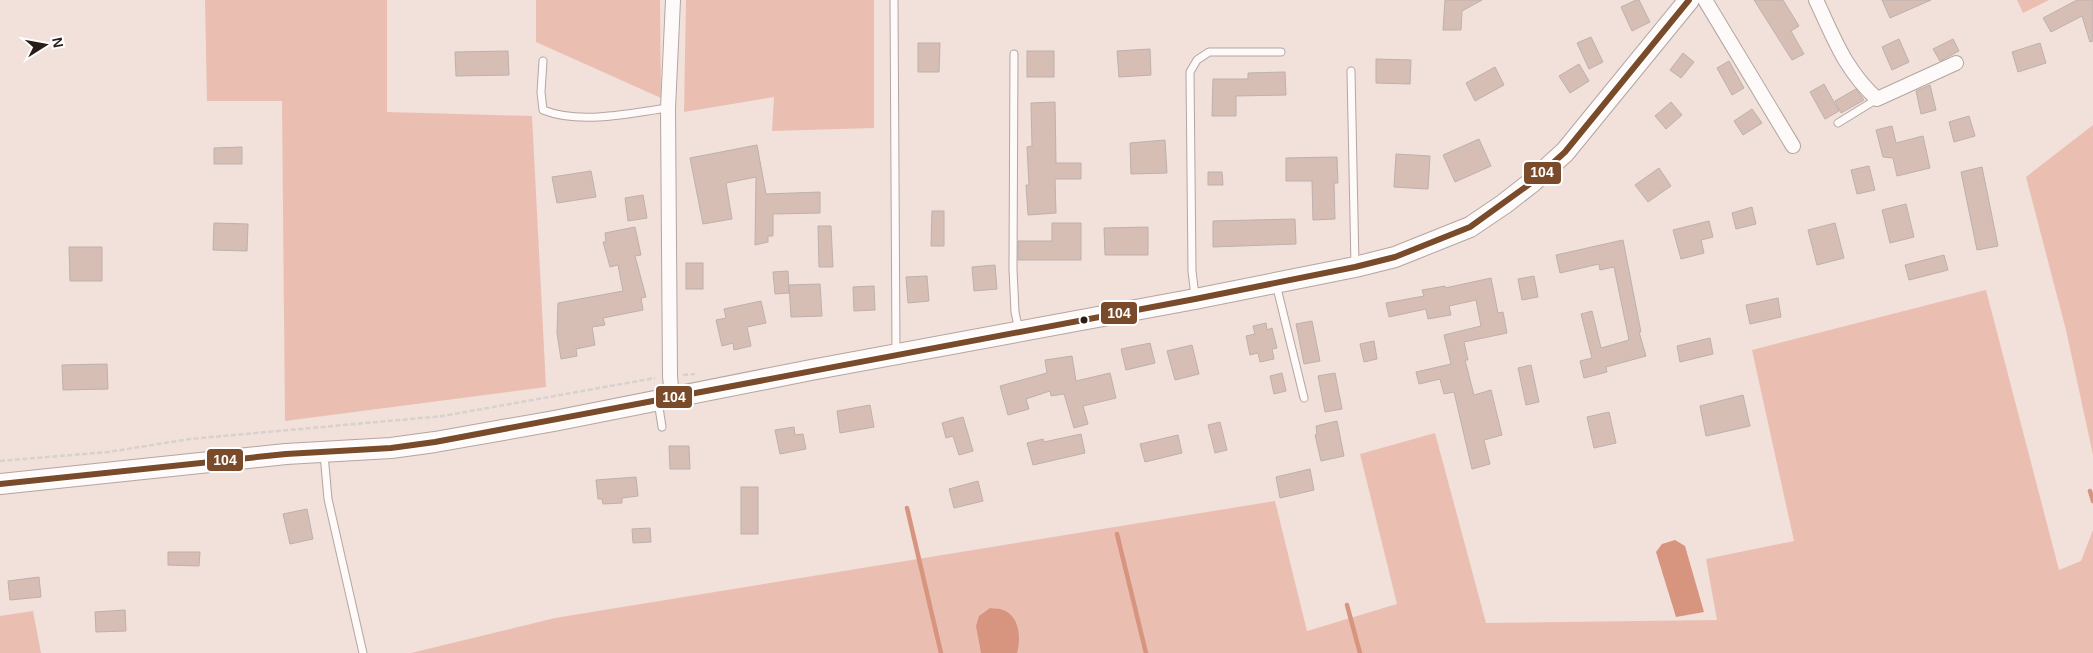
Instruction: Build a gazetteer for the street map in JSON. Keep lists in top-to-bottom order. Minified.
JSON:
{"lines":["transit line 104"],"north":"right"}
